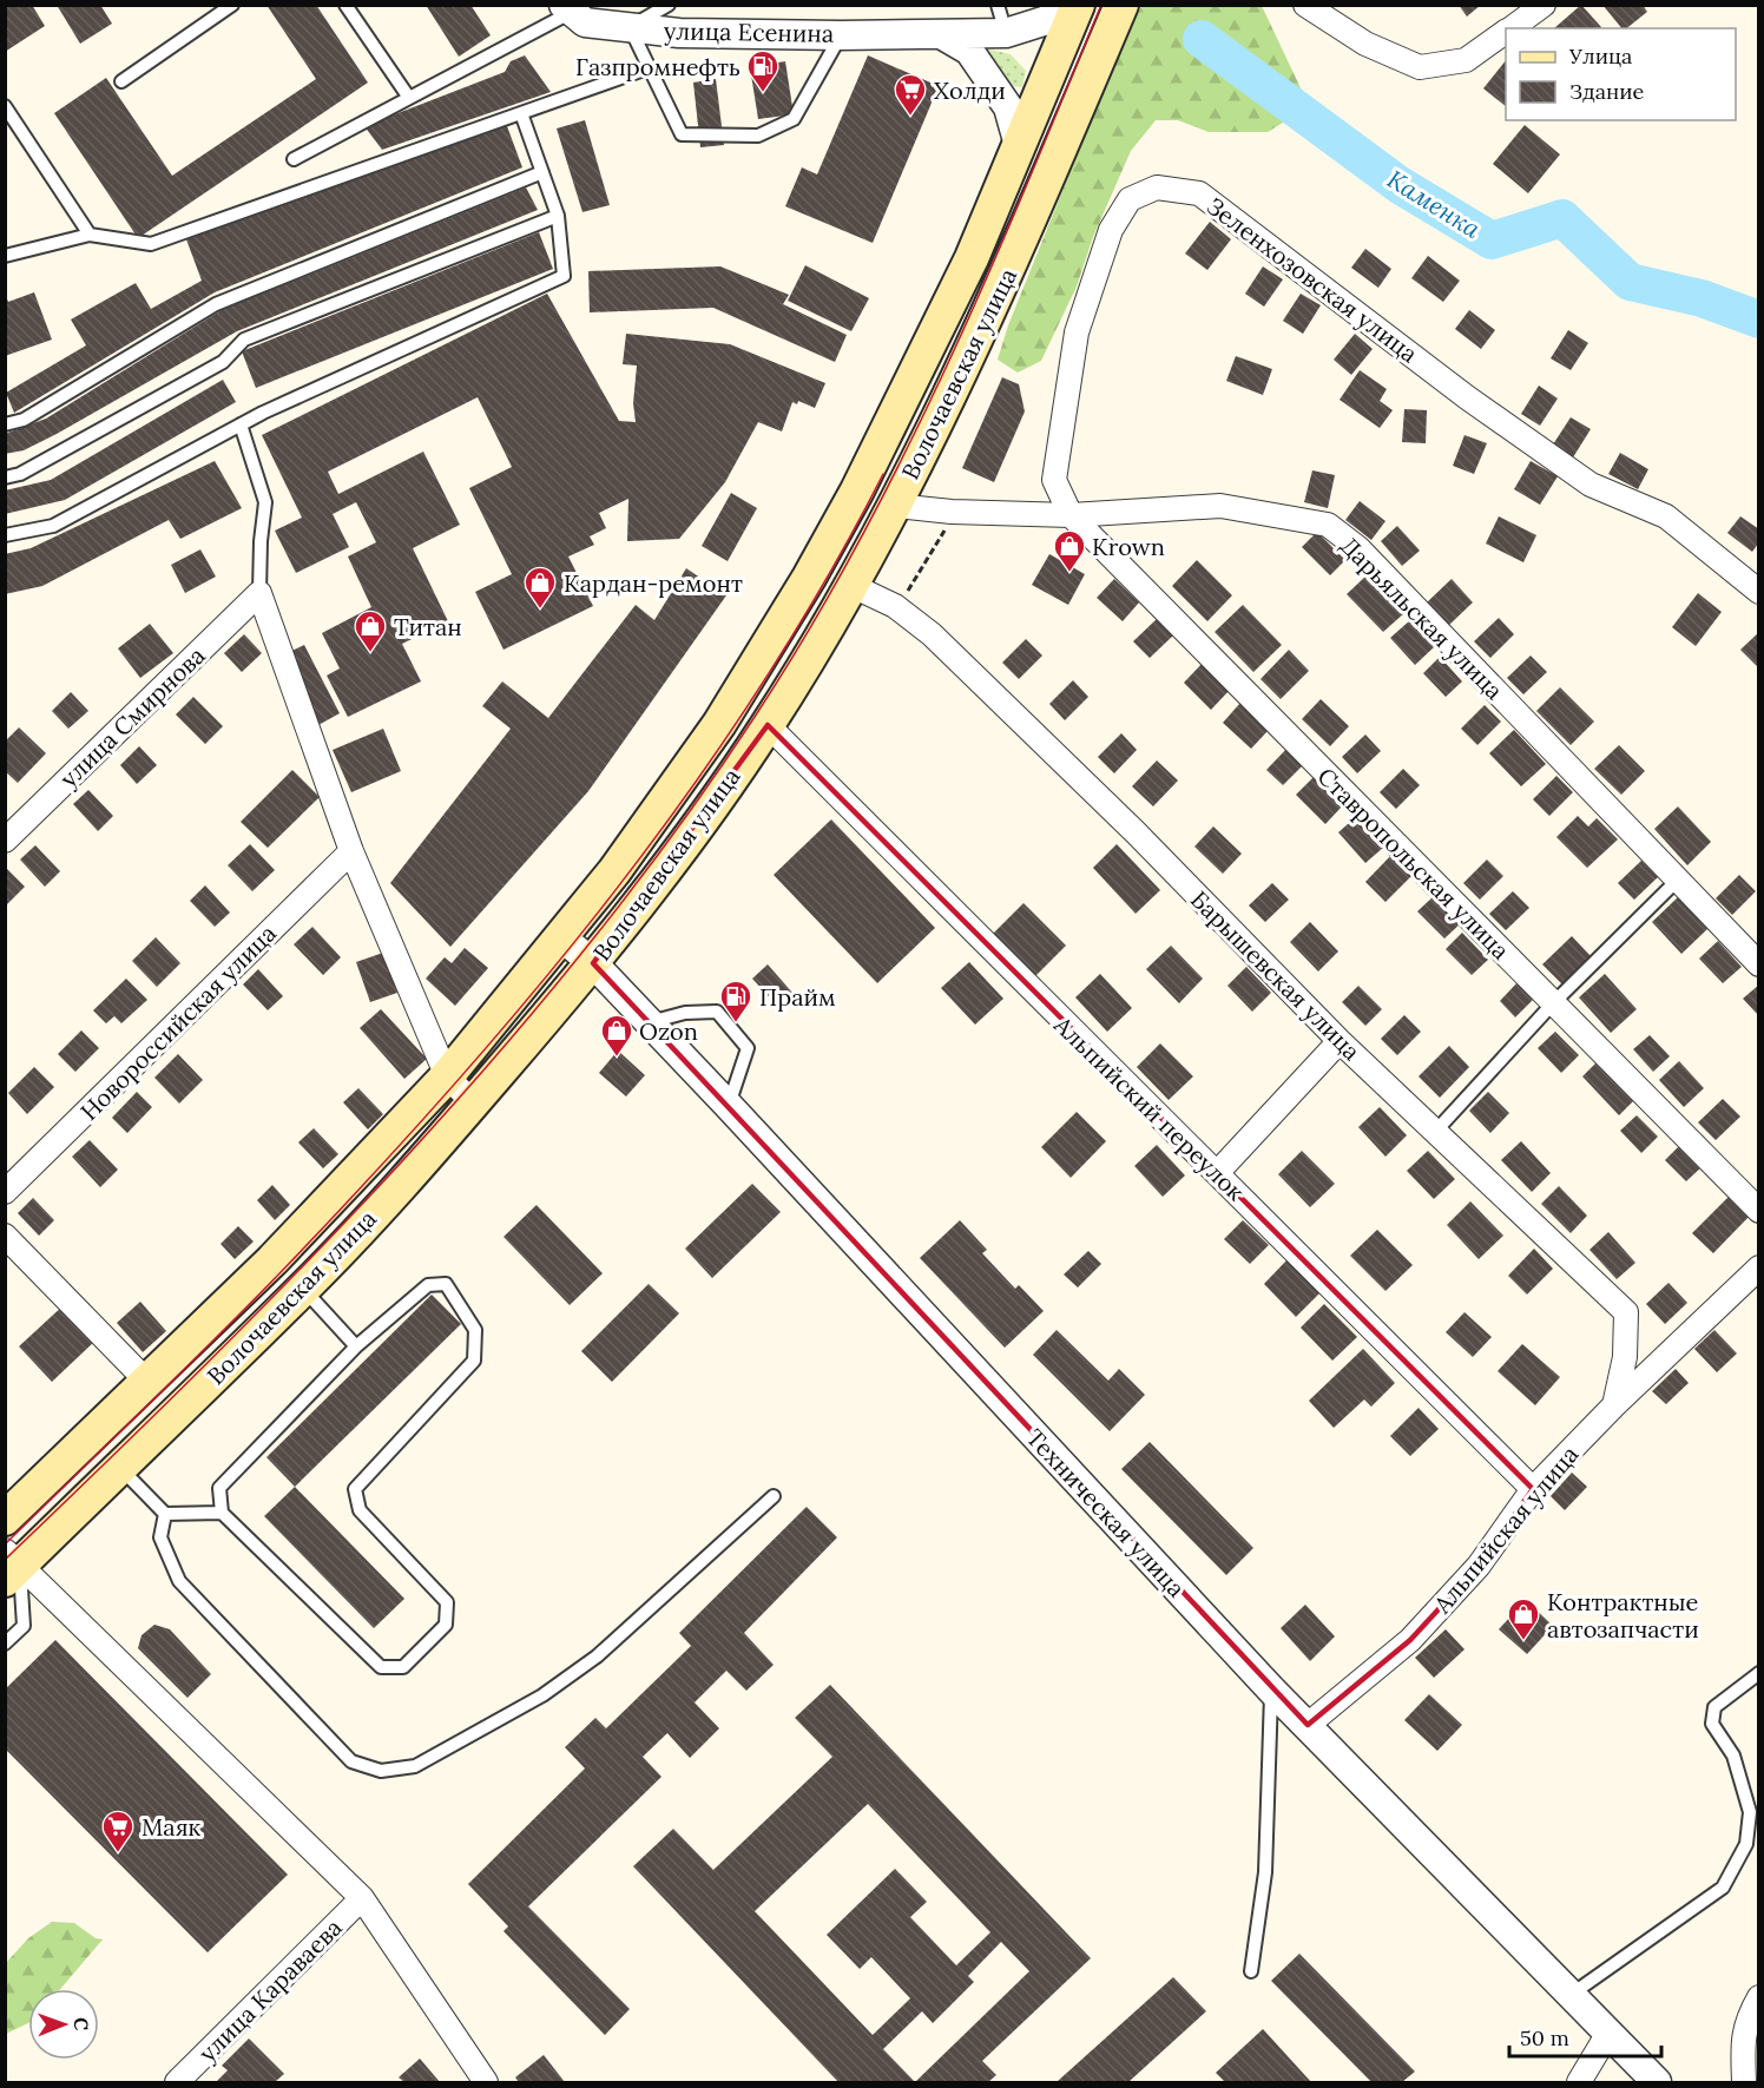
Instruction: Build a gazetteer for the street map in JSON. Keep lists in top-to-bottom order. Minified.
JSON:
{"streets":{"main road":["Волочаевская улица"],"street":["улица Есенина","Зеленхозовская улица","Дарьяльская улица","улица Смирнова","Ставропольская улица","Барышевская улица","Новороссийская улица","Альпийский переулок","Техническая улица","Альпийская улица","улица Караваева"]},"crossings":[["Зеленхозовская улица","Дарьяльская улица"],["Зеленхозовская улица","Ставропольская улица"],["Волочаевская улица","Дарьяльская улица"],["Волочаевская улица","Барышевская улица"],["Волочаевская улица","Альпийский переулок"],["Волочаевская улица","Техническая улица"],["Дарьяльская улица","Ставропольская улица"],["Барышевская улица","Альпийская улица"],["Альпийский переулок","Альпийская улица"],["Техническая улица","Альпийская улица"]],"water":["Каменка"],"places":{"fuel station":["Газпромнефть","Прайм"],"supermarket":["Холди","Маяк"],"shop":["Krown","Кардан-ремонт","Титан","Ozon","Контрактные автозапчасти"]},"legend":["Улица","Здание"],"scale_bar":"50 m","north":"right"}
